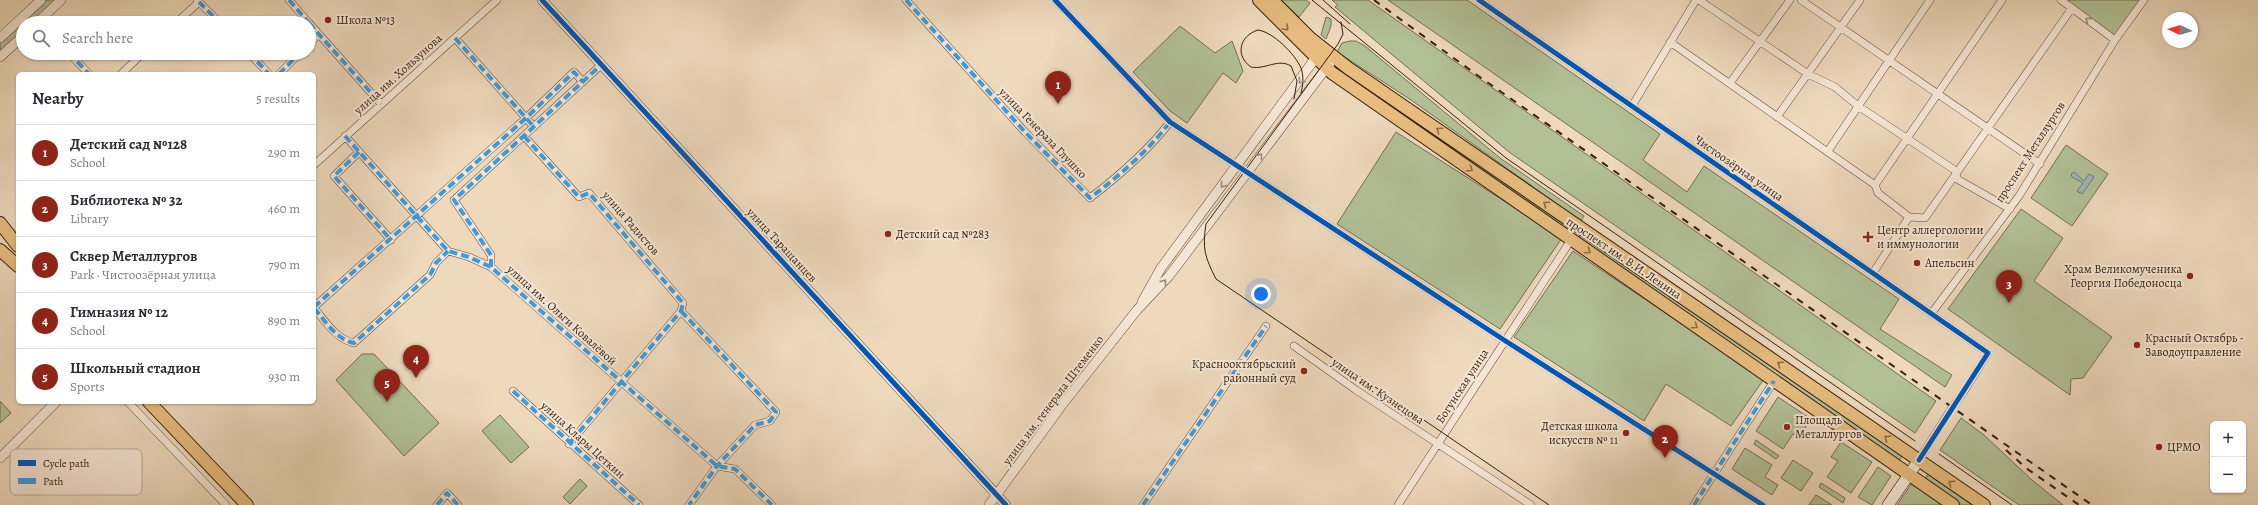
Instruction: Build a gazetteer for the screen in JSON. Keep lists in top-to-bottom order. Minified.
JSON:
{"streets":{"main road":["проспект им. В.И. Ленина"],"street":["улица им. Хользунова","улица Генерала Глушко","проспект Металлургов","Чистоозёрная улица","улица Радистов","улица Таращанцев","улица им. Ольги Ковалёвой","Богунская улица","улица им. Кузнецова","улица им. генерала Штеменко","улица Клары Цеткин"]},"crossings":[["проспект Металлургов","Чистоозёрная улица"],["Чистоозёрная улица","проспект им. В.И. Ленина"],["улица Таращанцев","улица им. генерала Штеменко"],["проспект им. В.И. Ленина","Богунская улица"],["проспект им. В.И. Ленина","улица им. генерала Штеменко"],["Богунская улица","улица им. Кузнецова"]],"places":{"other":["Школа №13","Детский сад №283","Апельсин","Храм Великомученика Георгия Победоносца","Красный Октябрь - Заводоуправление","Краснооктябрьский районный суд","Площадь Металлургов","Детская школа искусств № 11","ЦРМО"],"health":["Центр аллергологии и иммунологии"]},"legend":["Cycle path","Path"],"north":"left","page":{"search":"Search here","pins":["1","3","4","5","2"],"heading":["Nearby","5 results"],"list":[{"mark":"1","name":"Детский сад №128","note":"School","value":"290 m"},{"mark":"2","name":"Библиотека № 32","note":"Library","value":"460 m"},{"mark":"3","name":"Сквер Металлургов","note":"Park · Чистоозёрная улица","value":"790 m"},{"mark":"4","name":"Гимназия № 12","note":"School","value":"890 m"},{"mark":"5","name":"Школьный стадион","note":"Sports","value":"930 m"}],"map_buttons":["+","−"]}}
